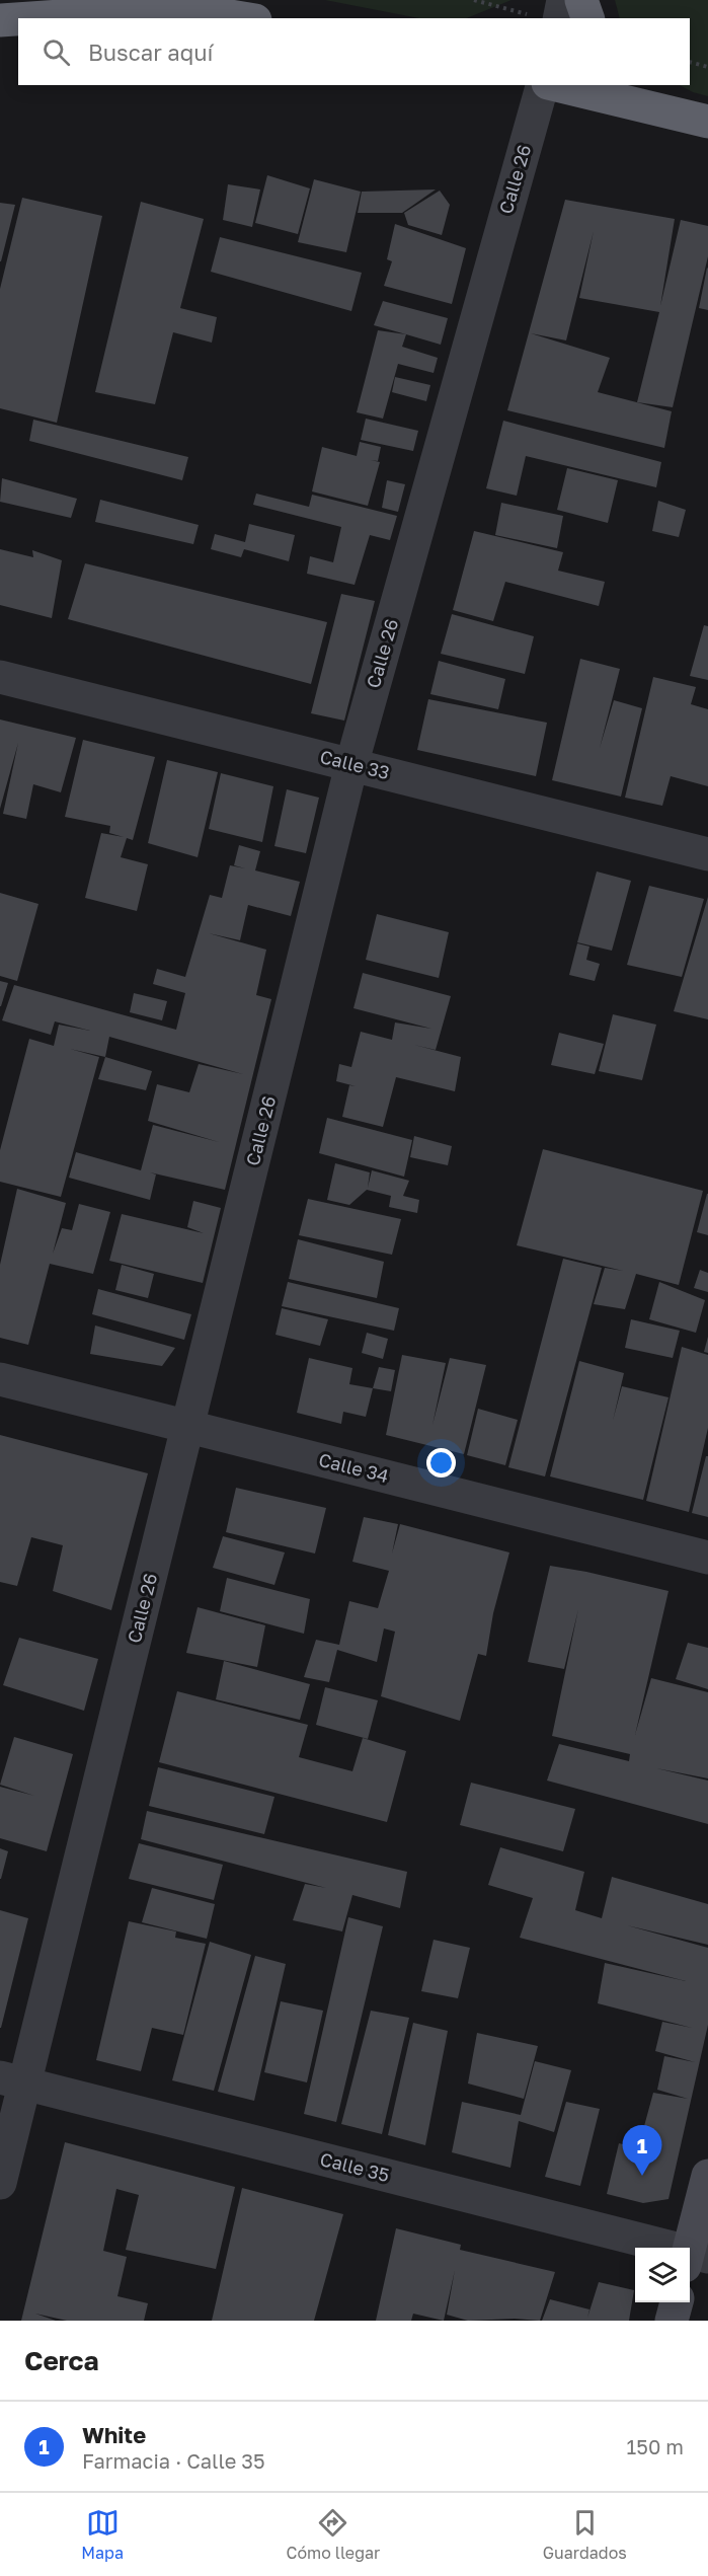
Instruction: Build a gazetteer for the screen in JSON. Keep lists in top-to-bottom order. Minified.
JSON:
{"streets":{"street":["Calle 26","Calle 33","Calle 34","Calle 35"]},"crossings":[["Calle 26","Calle 33"],["Calle 26","Calle 34"],["Calle 26","Calle 35"]],"page":{"search":"Buscar aquí","pins":"1","heading":"Cerca","list":[{"mark":"1","name":"White","note":"Farmacia · Calle 35","value":"150 m"}],"nav":["Mapa","Cómo llegar","Guardados"]}}
